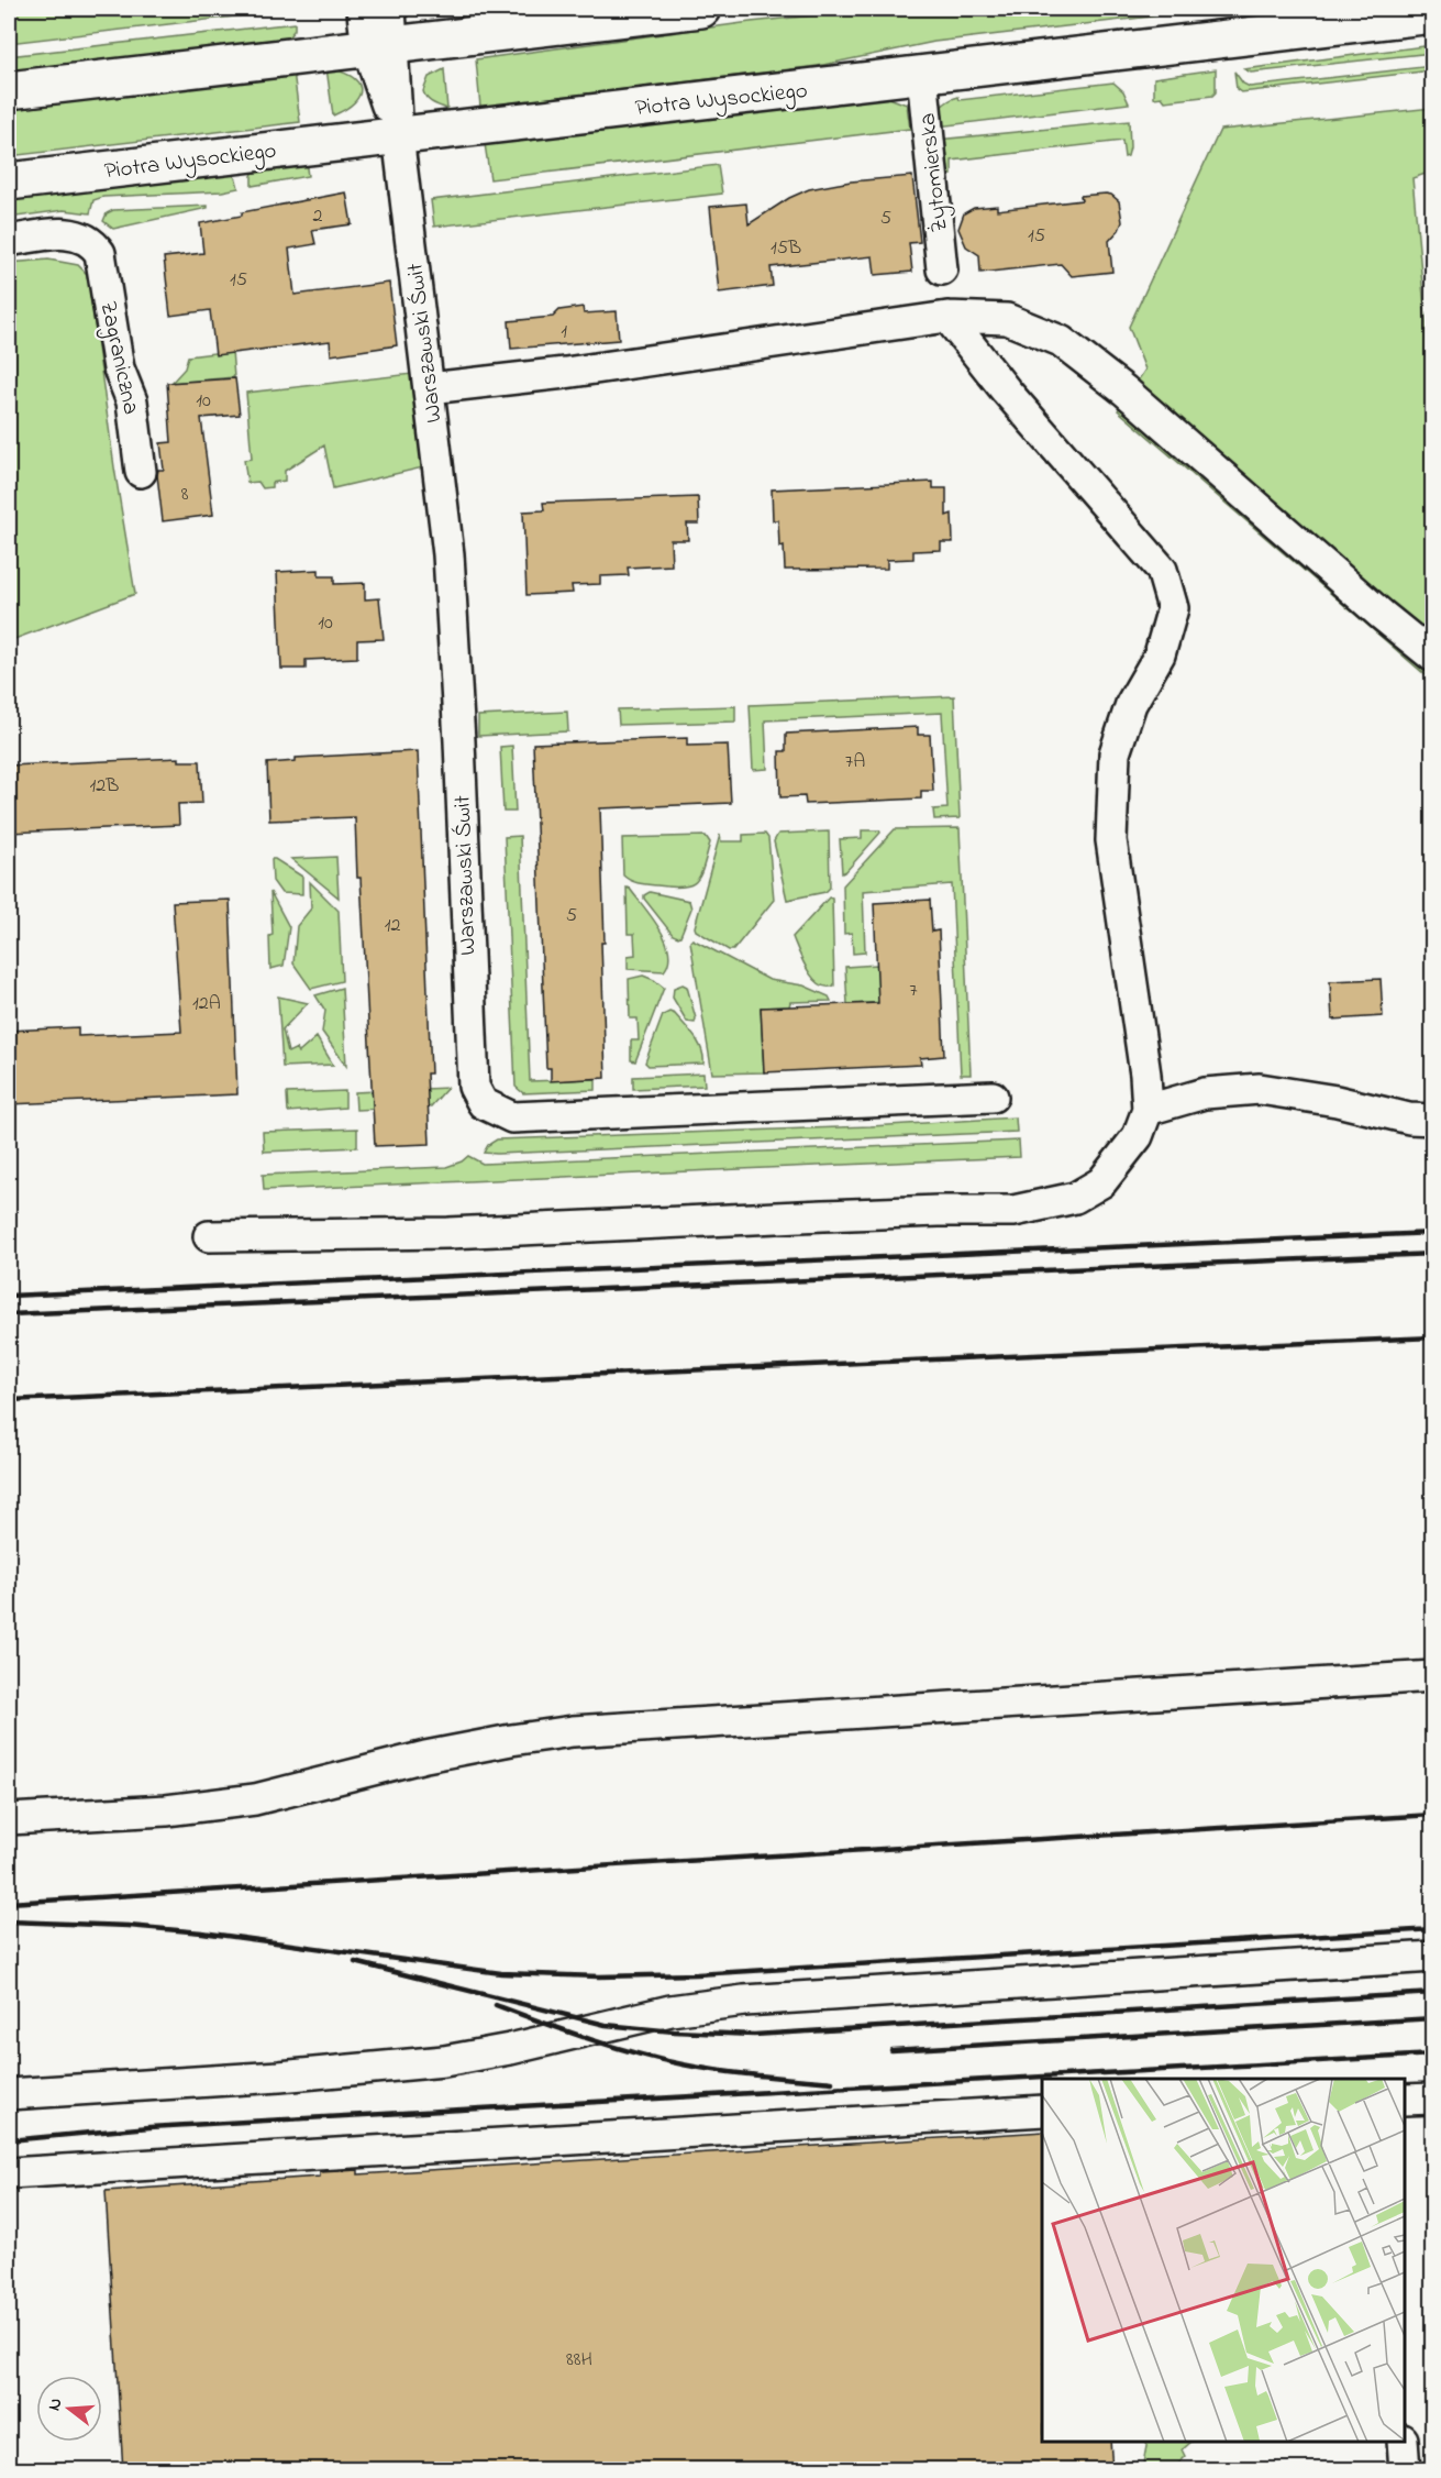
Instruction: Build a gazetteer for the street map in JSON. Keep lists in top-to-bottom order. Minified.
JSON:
{"streets":{"main road":["Piotra Wysockiego"],"street":["Żytomierska","Warszawski Świt","Zagraniczna"]},"crossings":[["Piotra Wysockiego","Żytomierska"],["Piotra Wysockiego","Warszawski Świt"]],"house_numbers":["2","5","15","15B","15","1","10","8","10","7A","12B","5","12","7","12A","88H"],"north":"left"}
